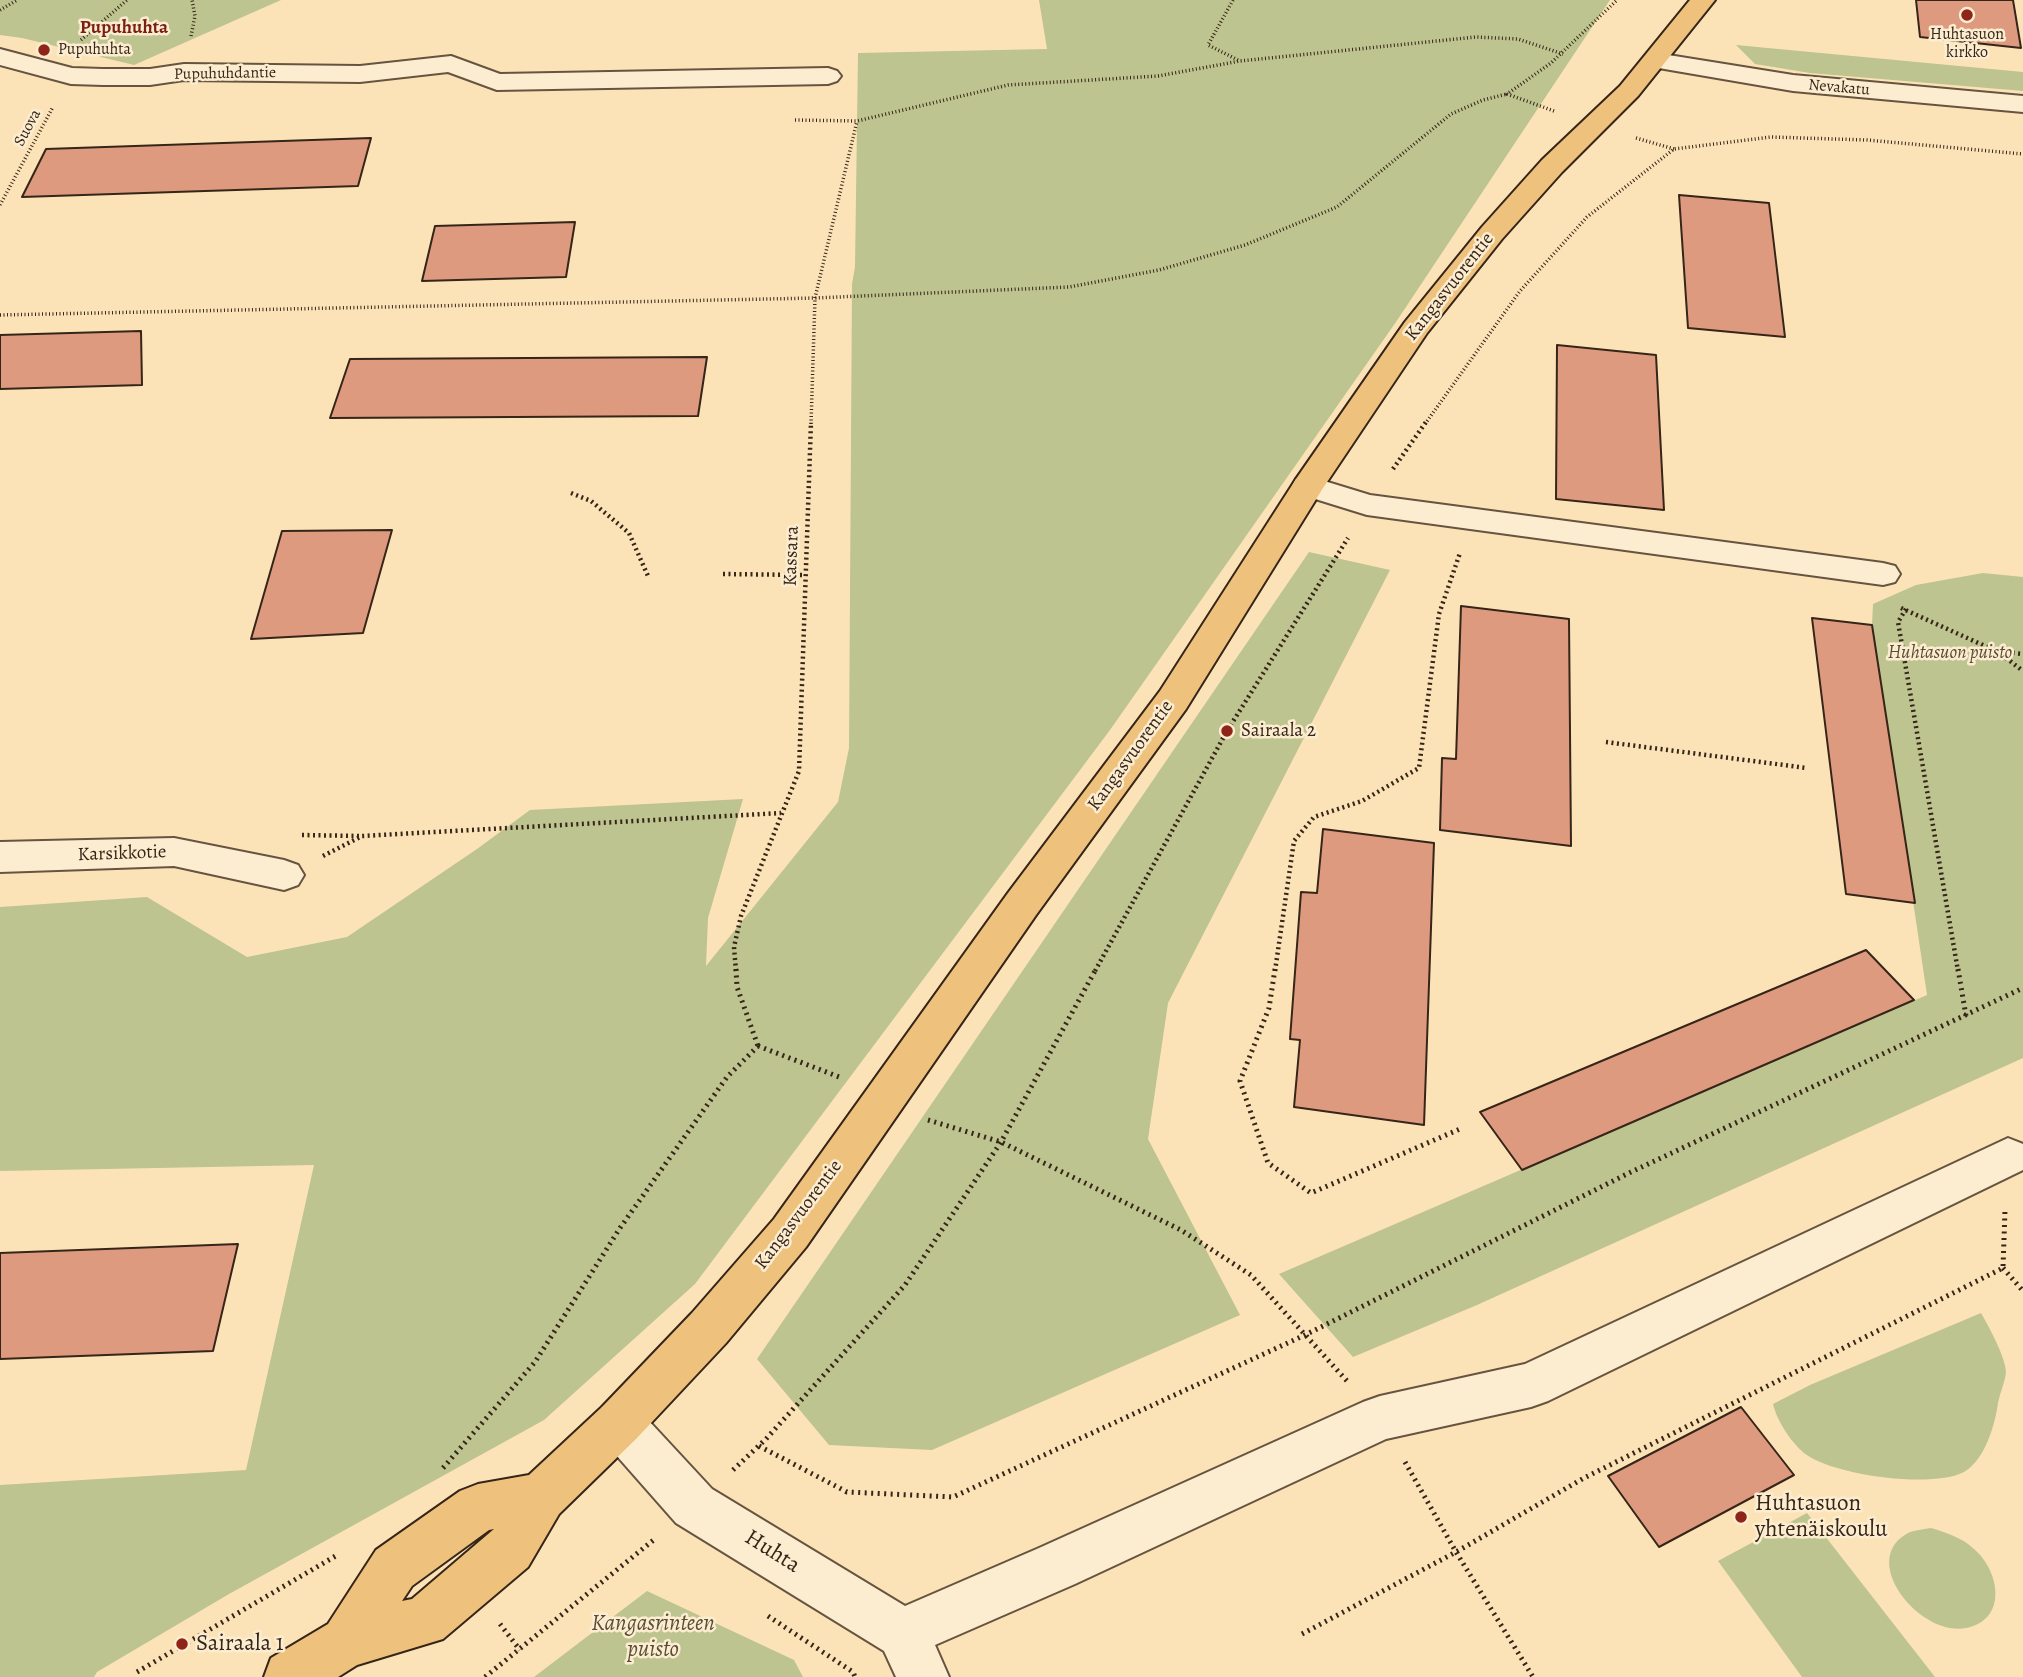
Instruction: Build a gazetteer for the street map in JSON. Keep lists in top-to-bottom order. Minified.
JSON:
{"streets":{"main road":["Kangasvuorentie"],"street":["Pupuhuhdantie","Nevakatu","Karsikkotie","Huhta"],"path":["Suova","Kassara"]},"crossings":[["Nevakatu","Kangasvuorentie"],["Kangasvuorentie","Huhta"]],"districts":["Pupuhuhta"],"parks":["Huhtasuon puisto","Kangasrinteen puisto"],"places":["Huhtasuon kirkko","Pupuhuhta","Sairaala 2","Huhtasuon yhtenäiskoulu","Sairaala 1"]}
